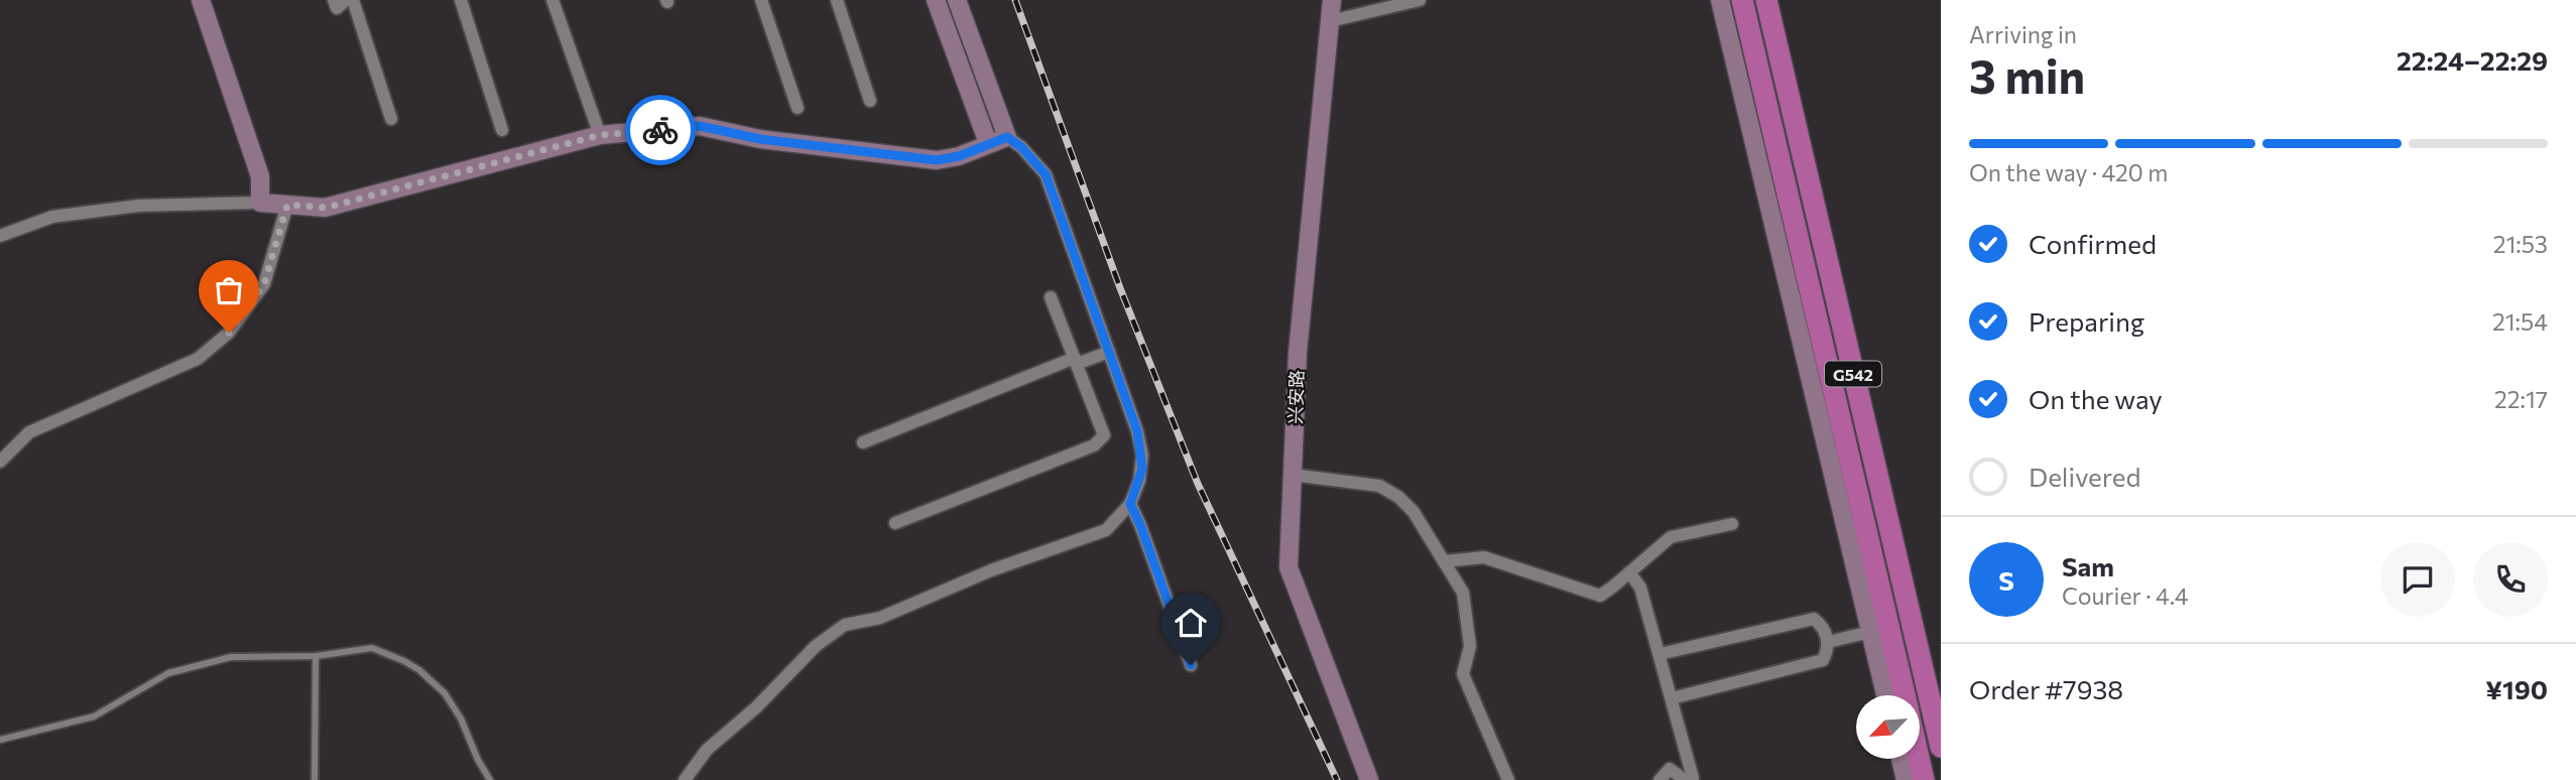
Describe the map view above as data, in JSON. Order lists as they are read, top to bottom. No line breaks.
{"streets":{"highway":["G542"],"street":["兴安路"]},"north":"bottom left","page":{"heading":["3 min","Arriving in","22:24–22:29"],"panel":["Sam","Courier · 4.4","Order #7938","¥190"],"bar":"On the way · 420 m","list":[["Confirmed","21:53"],["Preparing","21:54"],["On the way","22:17"],"Delivered"],"round":"S"}}
